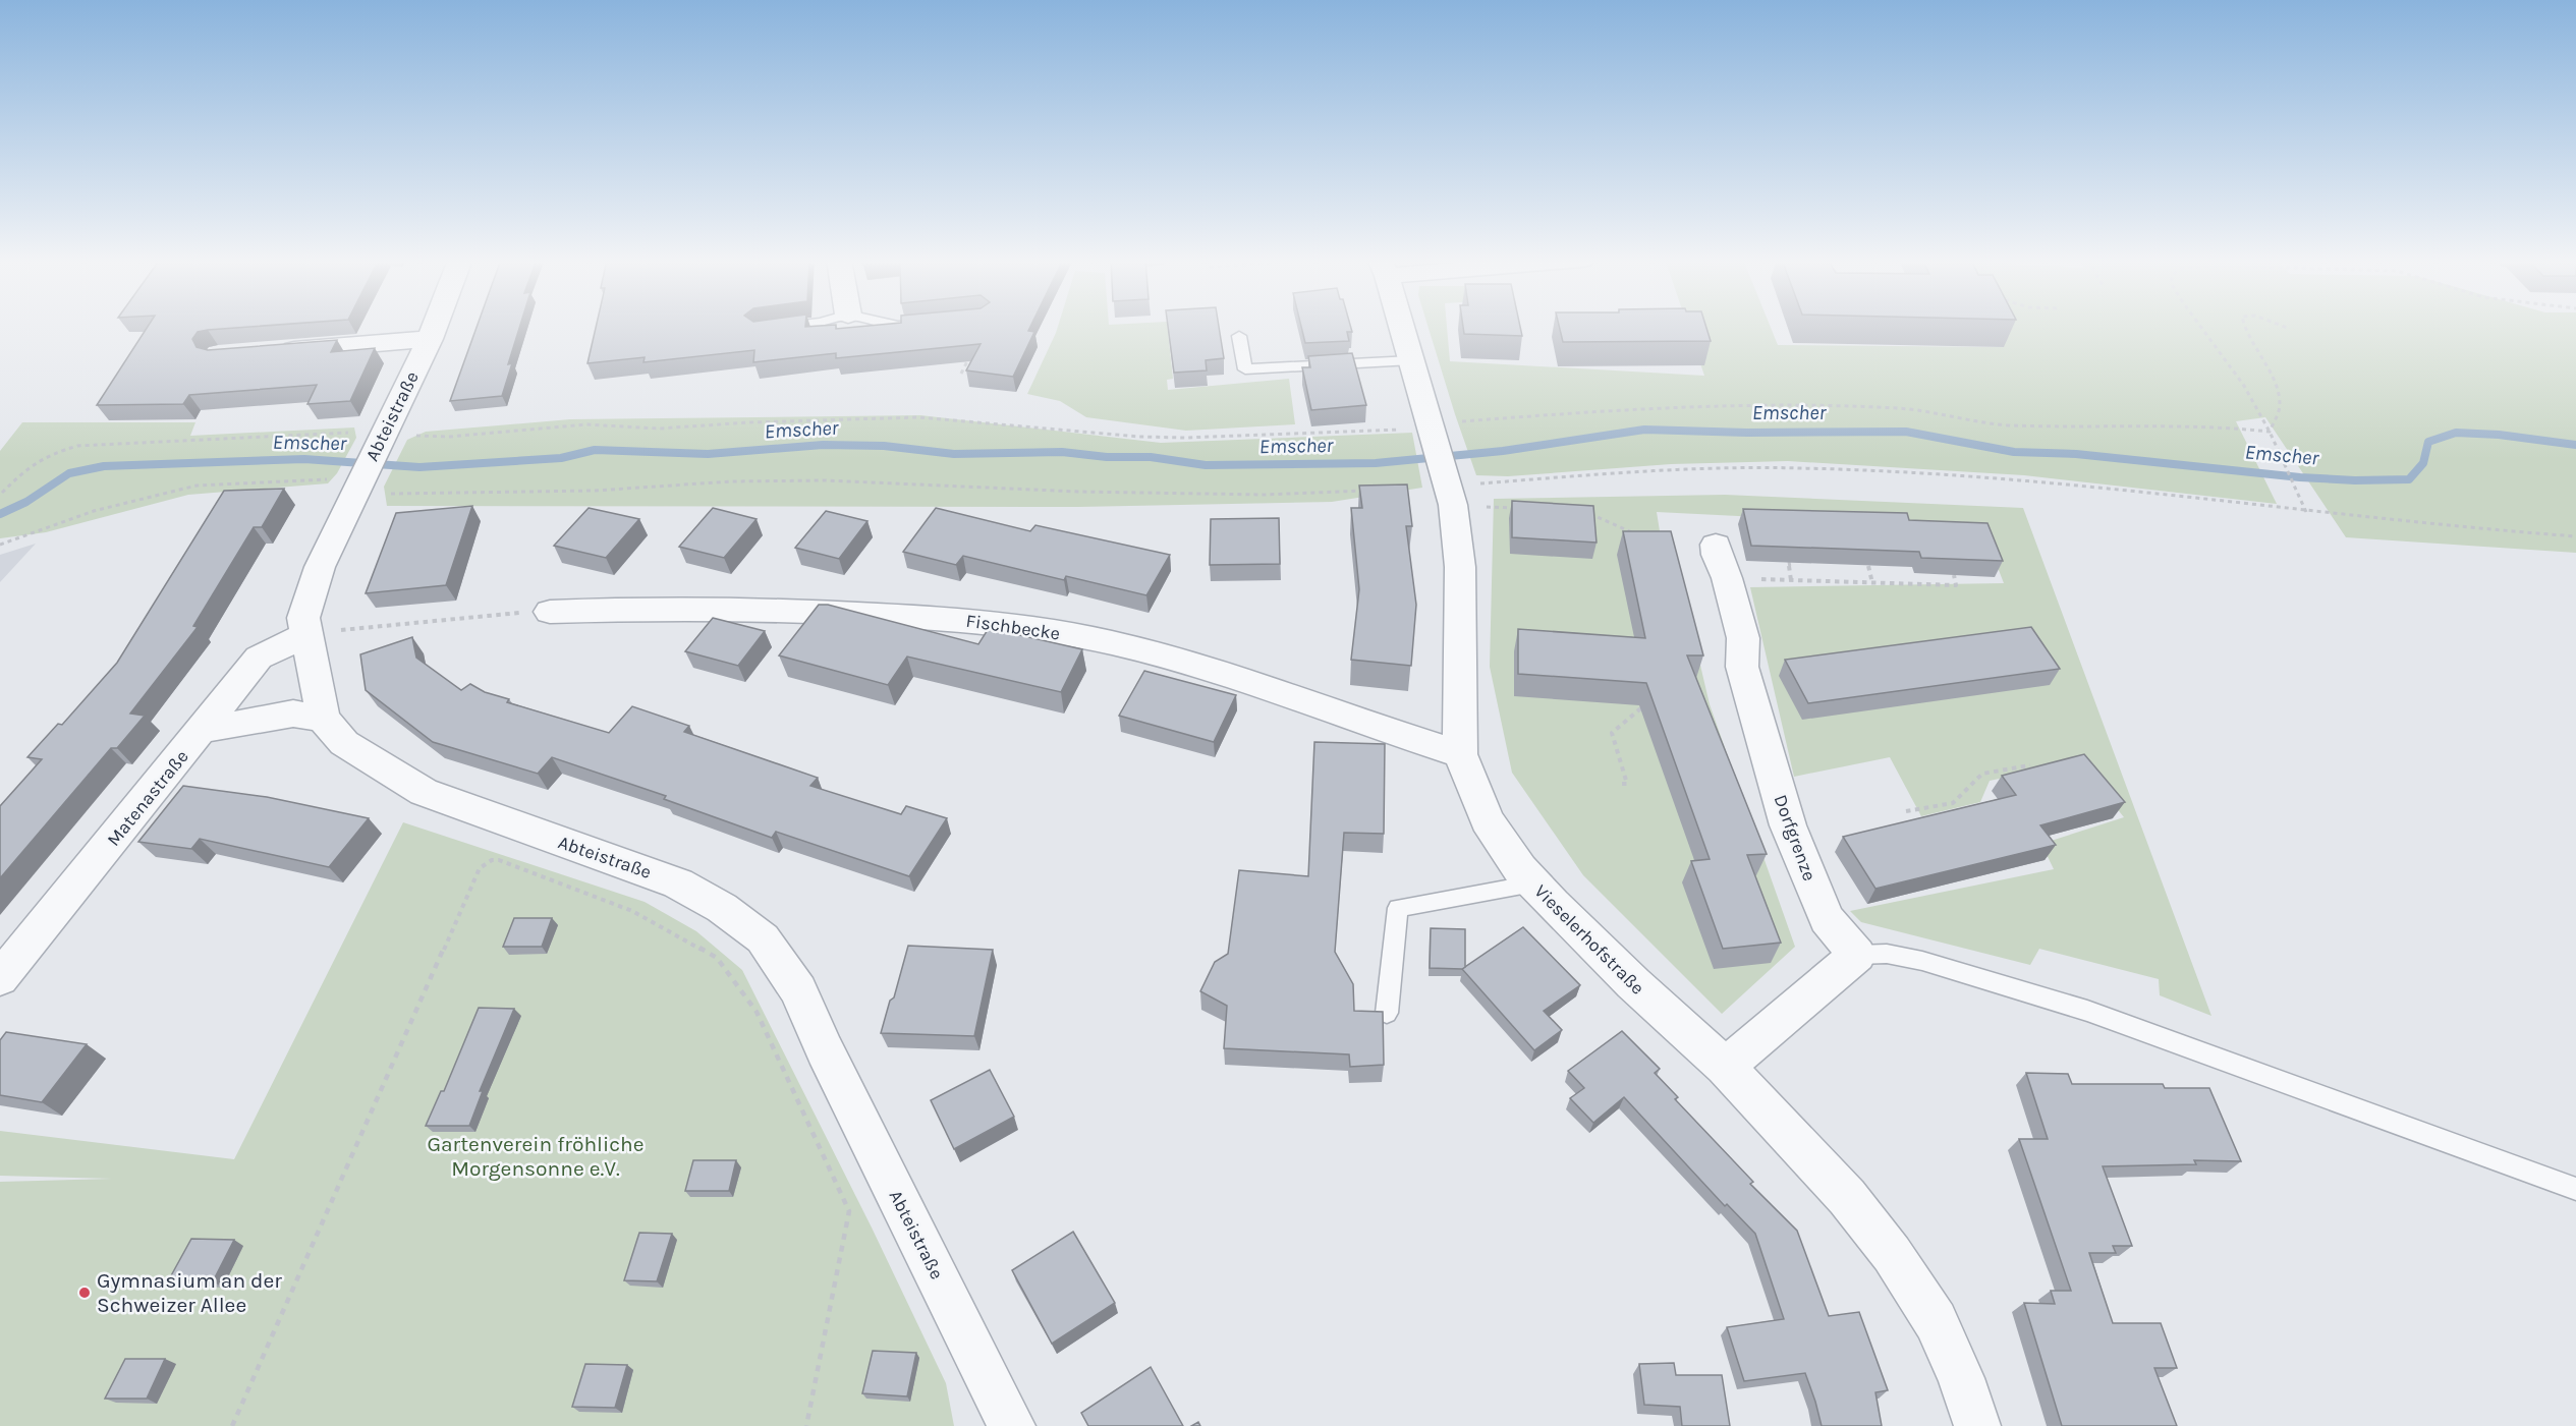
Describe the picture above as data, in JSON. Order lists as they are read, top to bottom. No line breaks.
{"streets":{"street":["Abteistraße","Fischbecke","Matenastraße","Dorfgrenze","Vieselerhofstraße"]},"crossings":[["Abteistraße","Matenastraße"],["Fischbecke","Vieselerhofstraße"]],"water":["Emscher"],"parks":["Gartenverein fröhliche Morgensonne e.V."],"places":["Gymnasium an der Schweizer Allee"]}
